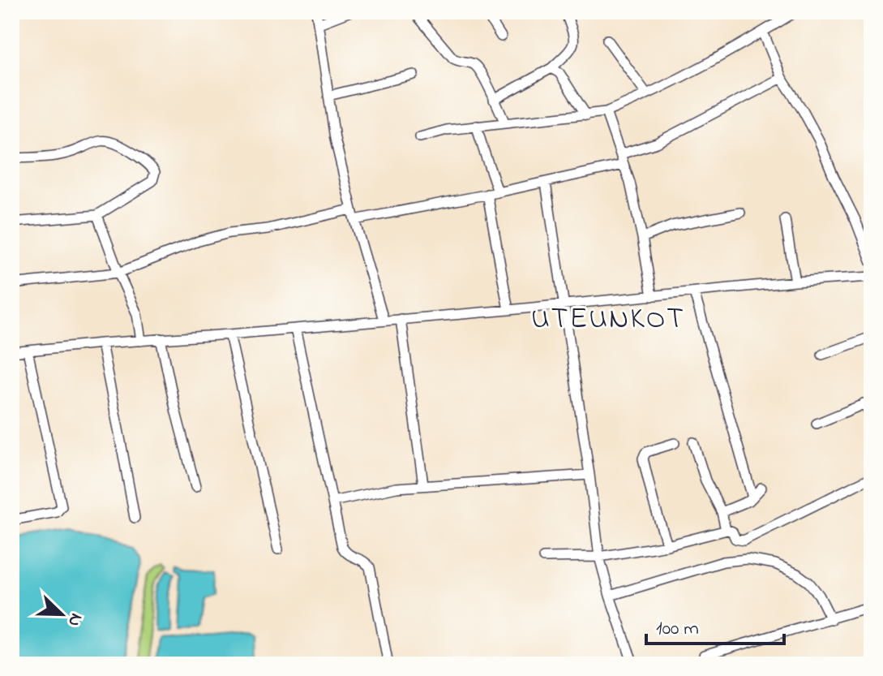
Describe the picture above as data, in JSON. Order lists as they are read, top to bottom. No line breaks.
{"districts":["UTEUNKOT"],"scale_bar":"100 m","north":"bottom right"}
